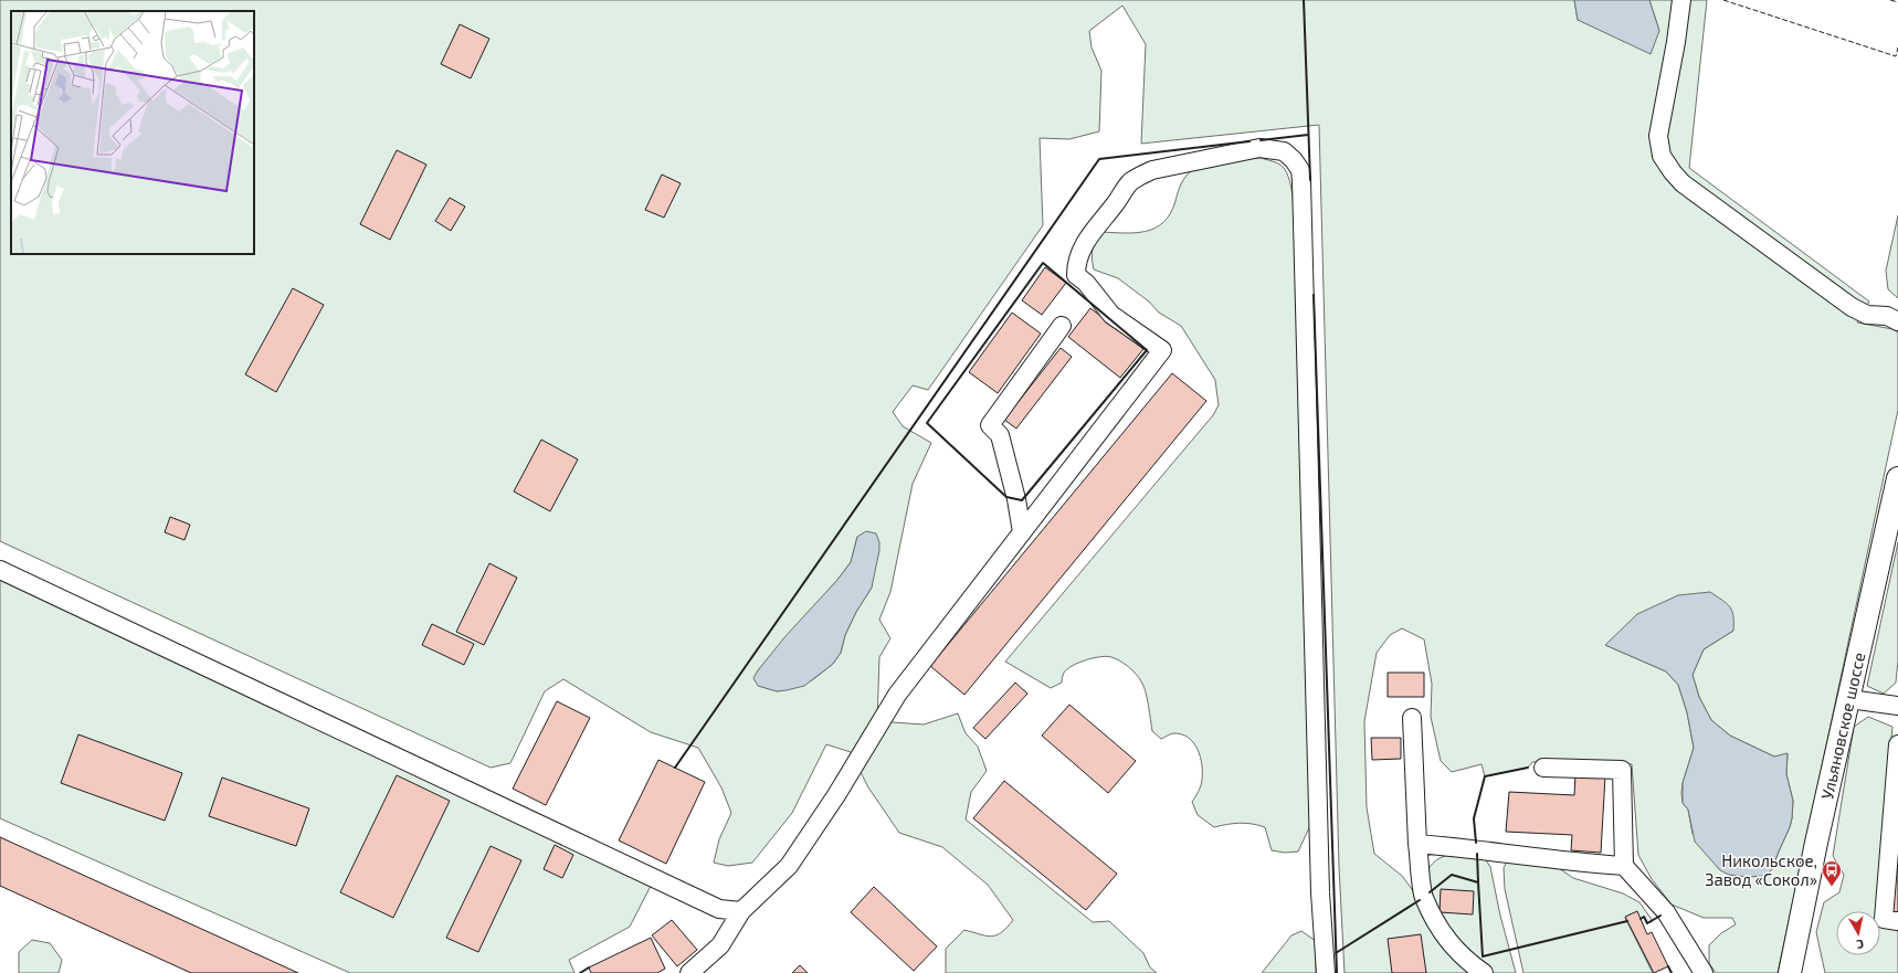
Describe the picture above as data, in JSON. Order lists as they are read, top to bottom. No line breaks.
{"streets":{"main road":["Ульяновское шоссе"]},"places":{"bus stop":["Никольское, Завод «Сокол»"]},"north":"bottom"}
